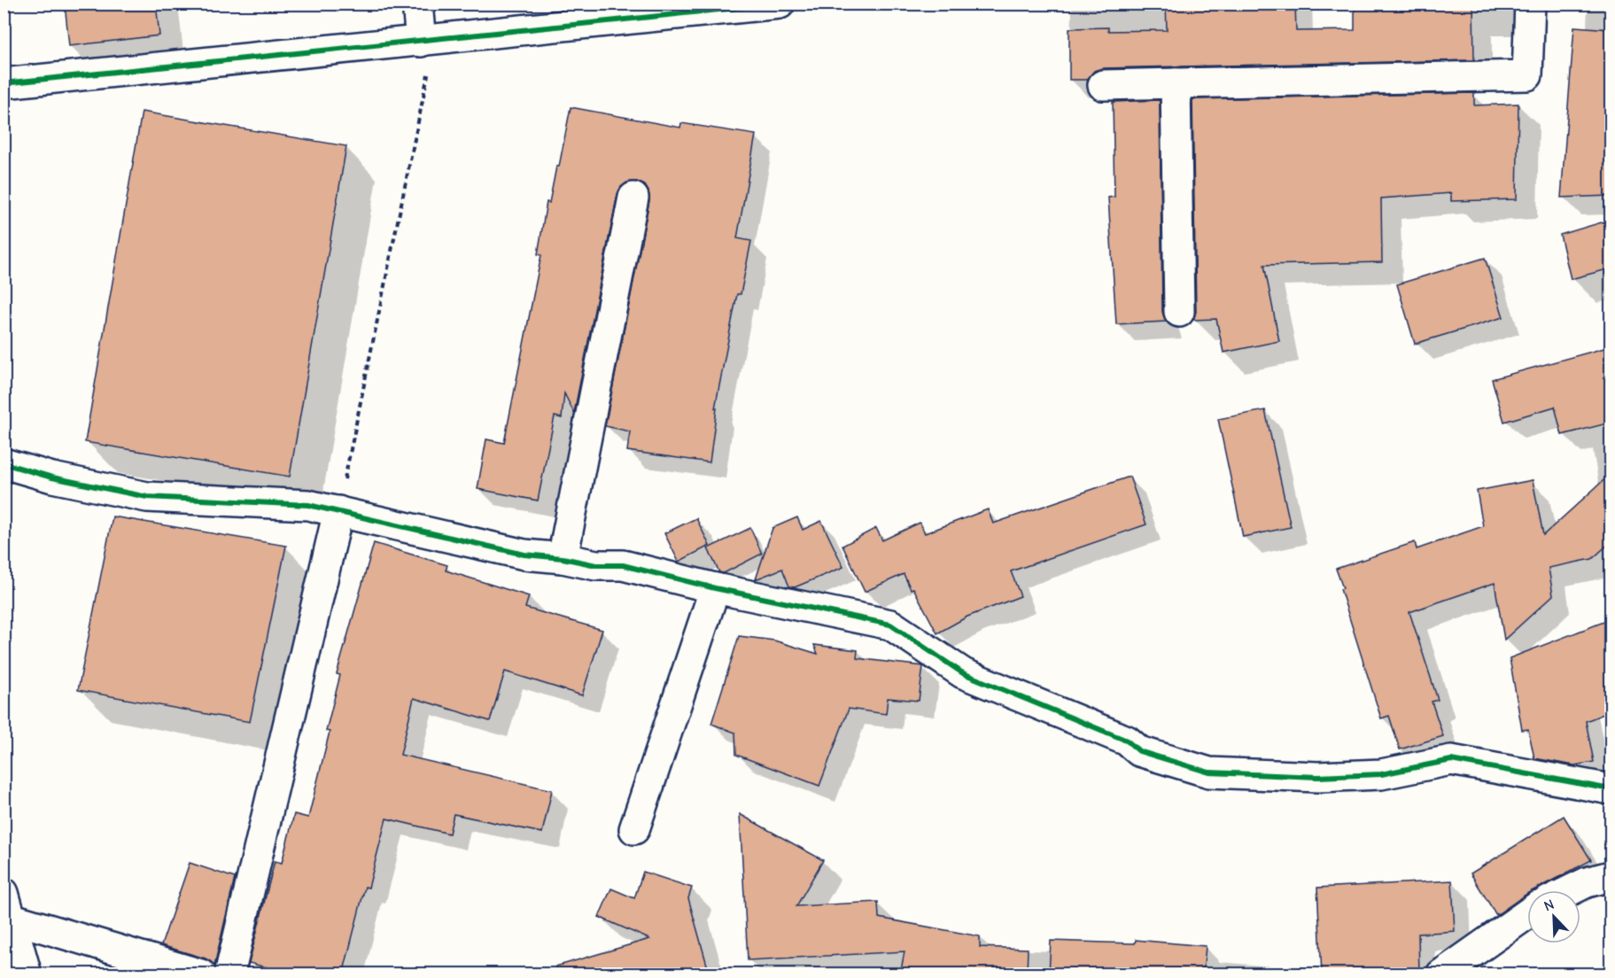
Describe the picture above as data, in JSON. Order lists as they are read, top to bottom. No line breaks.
{"north":"top left"}
